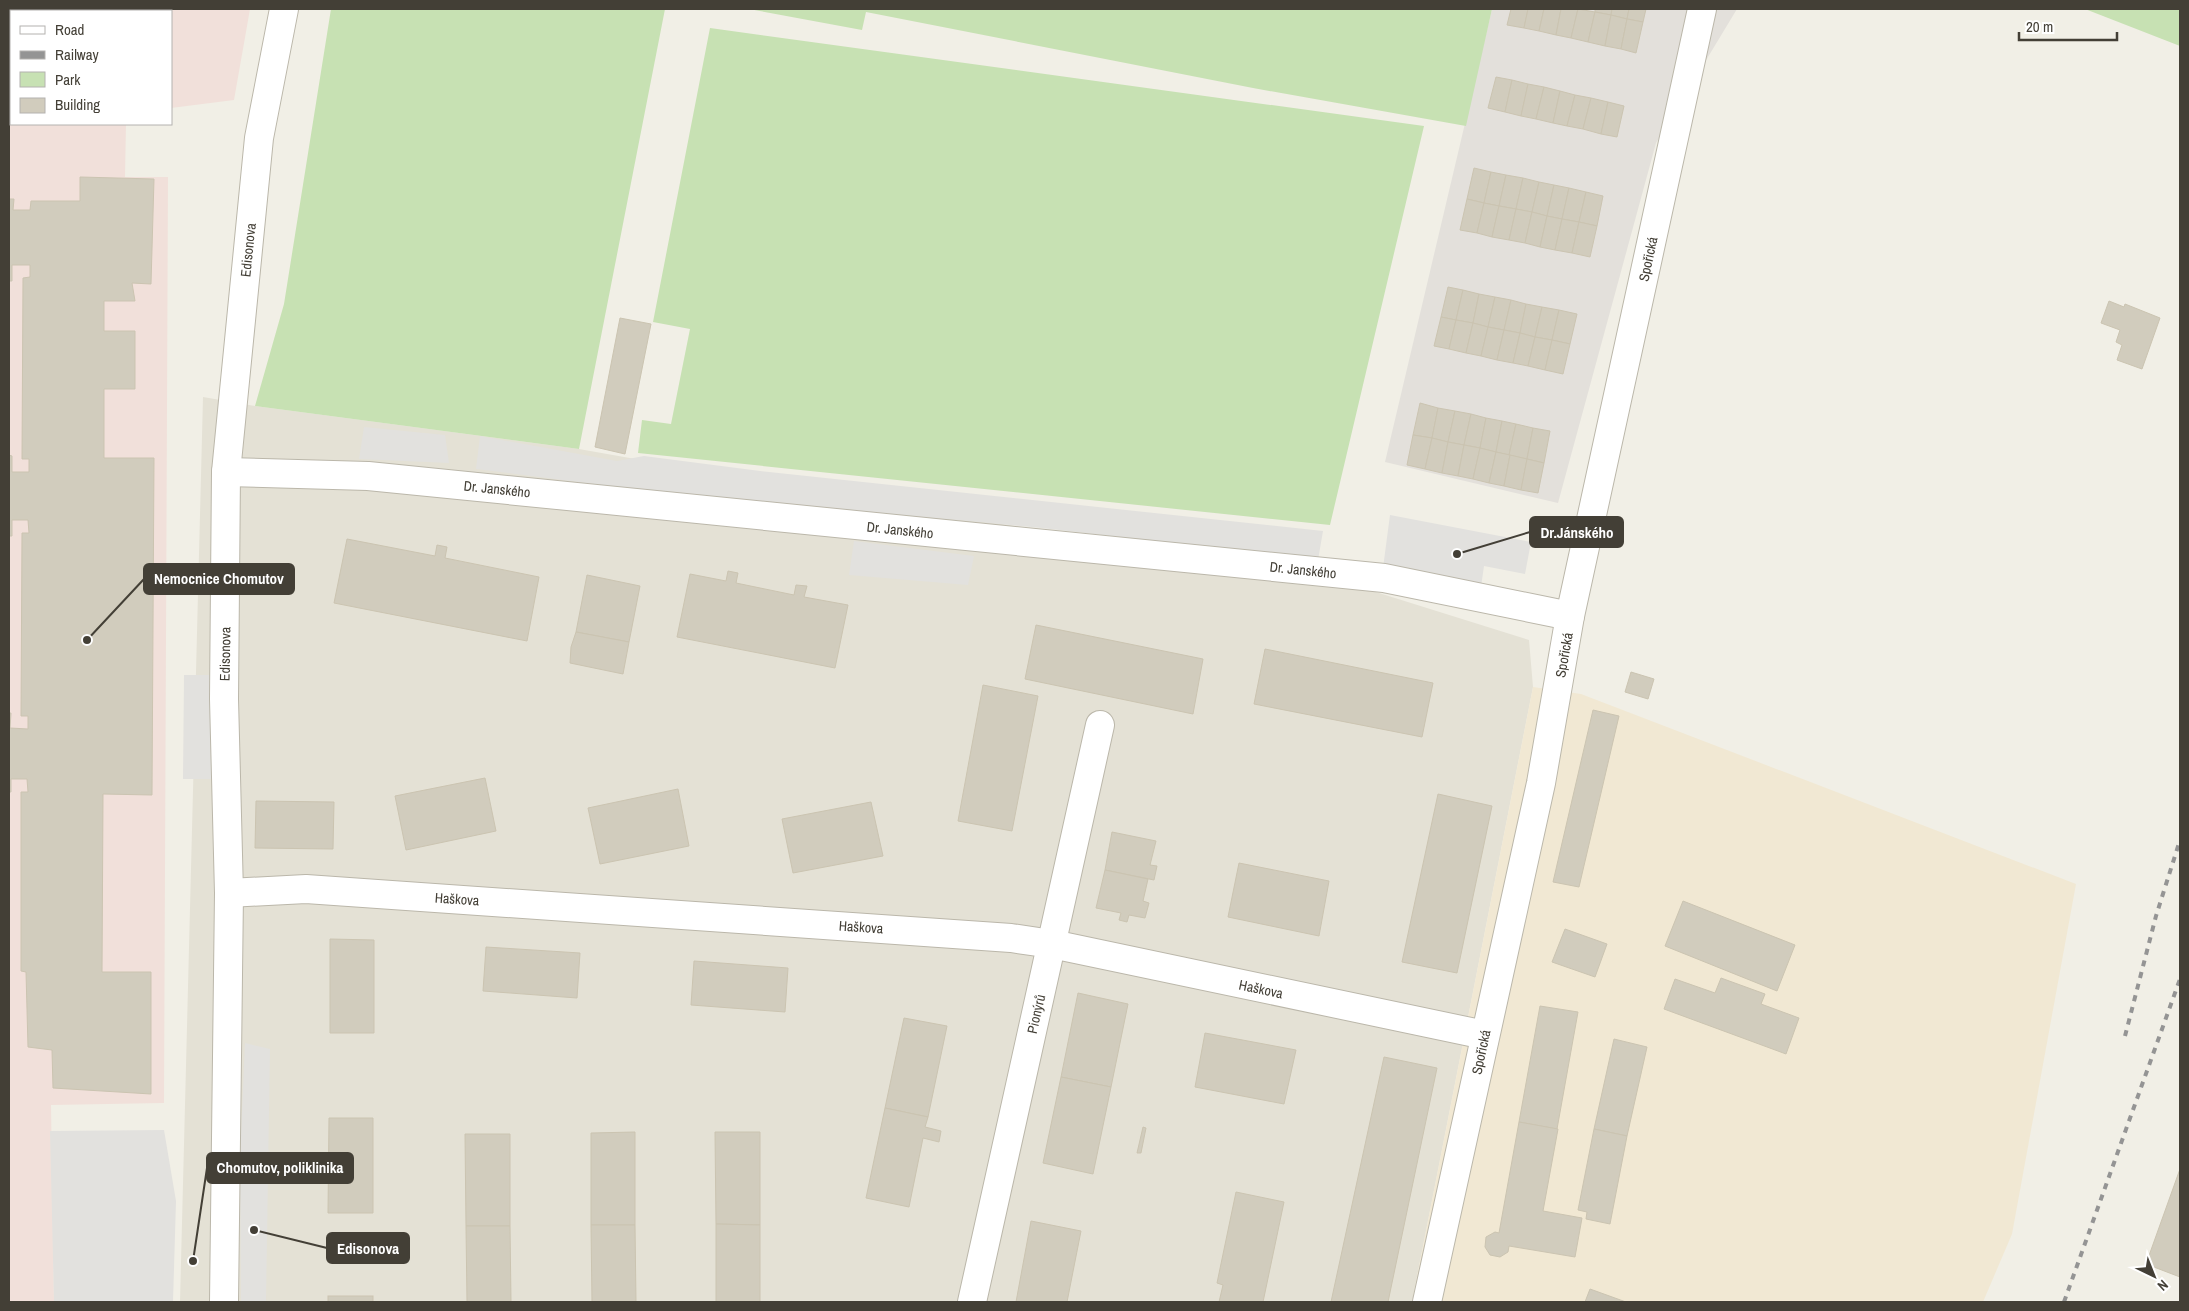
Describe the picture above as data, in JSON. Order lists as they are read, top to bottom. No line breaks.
{"streets":{"street":["Edisonova","Spořická","Dr. Janského","Haškova","Pionýrů"]},"crossings":[["Edisonova","Dr. Janského"],["Edisonova","Haškova"],["Spořická","Dr. Janského"],["Spořická","Haškova"],["Haškova","Pionýrů"]],"places":["Dr.Jánského","Nemocnice Chomutov","Edisonova","Chomutov, poliklinika"],"legend":["Road","Railway","Park","Building"],"scale_bar":"20 m","north":"bottom right"}
